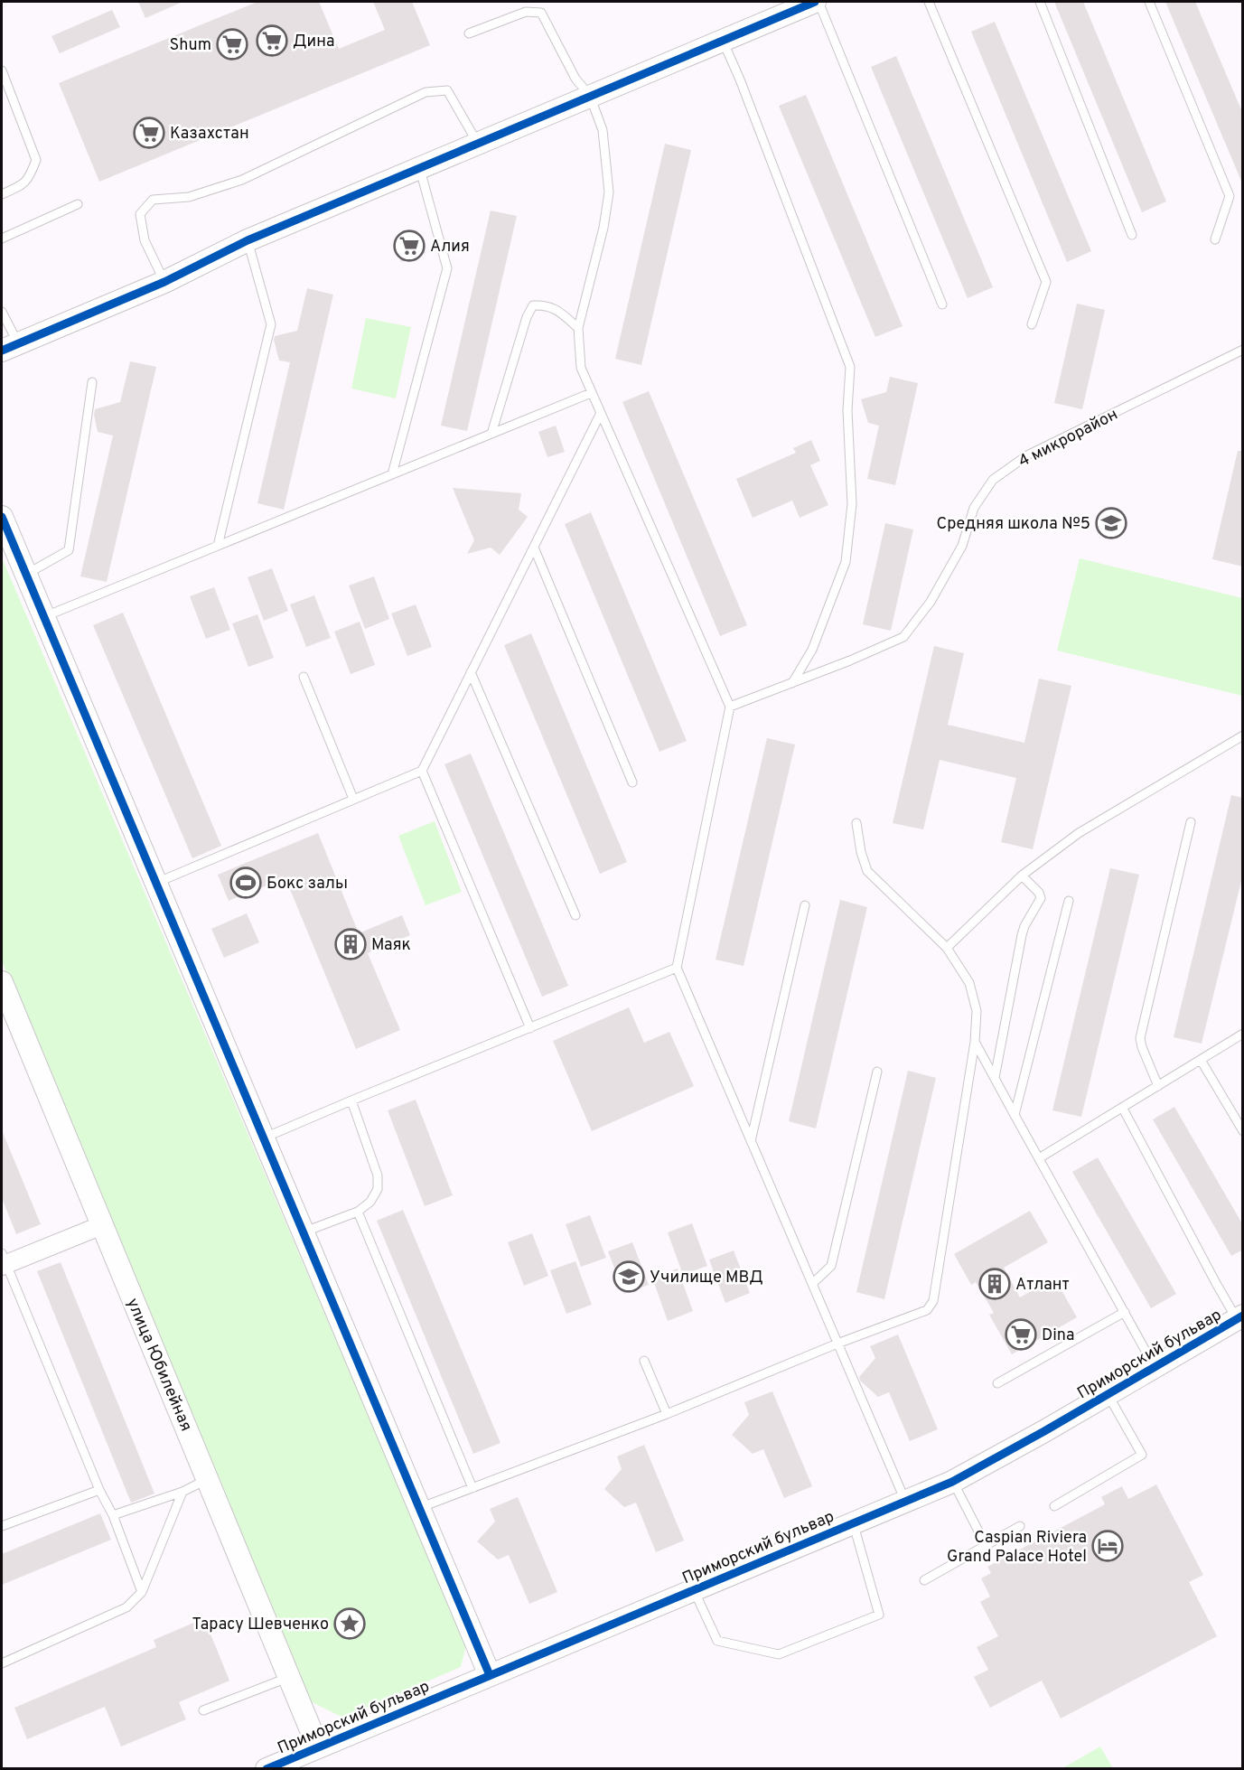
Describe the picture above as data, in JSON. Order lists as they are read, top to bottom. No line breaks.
{"streets":{"street":["Приморский бульвар","улица Юбилейная"],"lane":["4 микрорайон"]},"crossings":[["Приморский бульвар","улица Юбилейная"]],"places":{"supermarket":["Дина","Shum","Казахстан","Алия","Dina"],"school or university":["Средняя школа №5","Училище МВД"],"sports":["Бокс залы"],"building":["Маяк","Атлант"],"hotel":["Caspian Riviera Grand Palace Hotel"],"place":["Тарасу Шевченко"]}}
